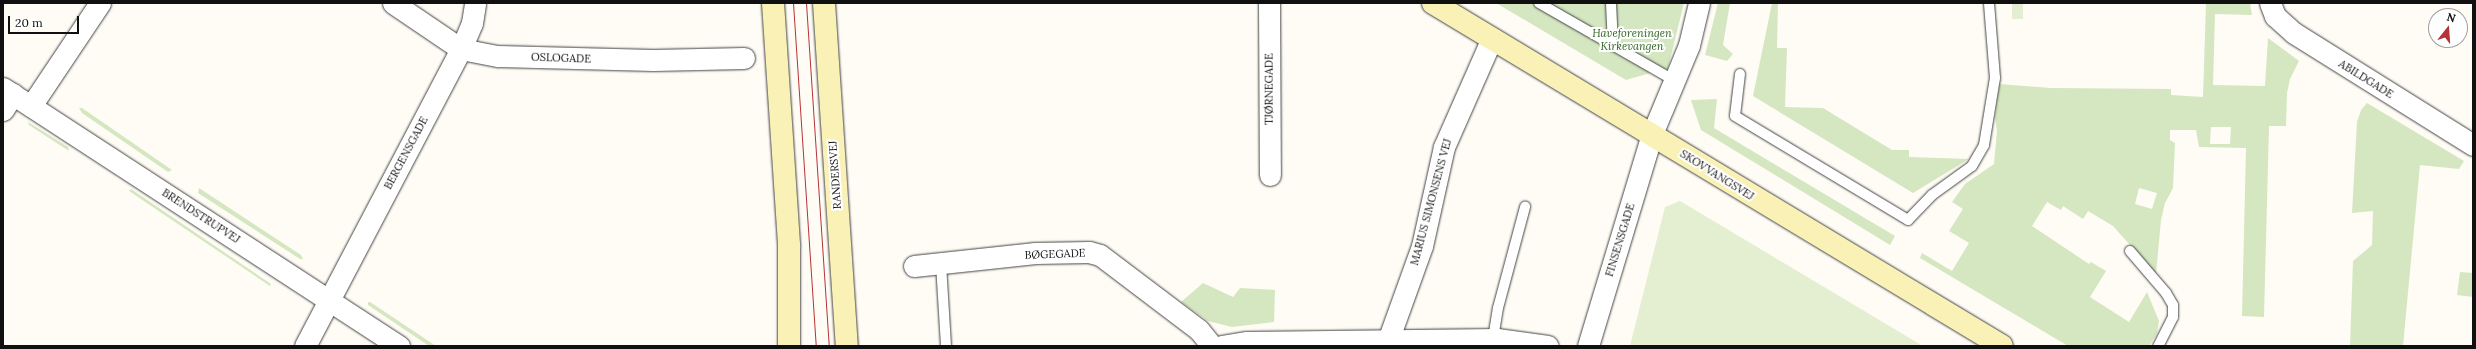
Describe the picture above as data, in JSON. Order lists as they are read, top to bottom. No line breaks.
{"streets":{"street":["OSLOGADE","ABILDGADE","TJØRNEGADE","BERGENSGADE","RANDERSVEJ","SKOVVANGSVEJ","MARIUS SIMONSENS VEJ","BRENDSTRUPVEJ","FINSENSGADE","BØGEGADE"]},"crossings":[["OSLOGADE","BERGENSGADE"],["BERGENSGADE","BRENDSTRUPVEJ"],["SKOVVANGSVEJ","MARIUS SIMONSENS VEJ"],["SKOVVANGSVEJ","FINSENSGADE"]],"parks":["Haveforeningen Kirkevangen"],"scale_bar":"20 m","north":"top"}
